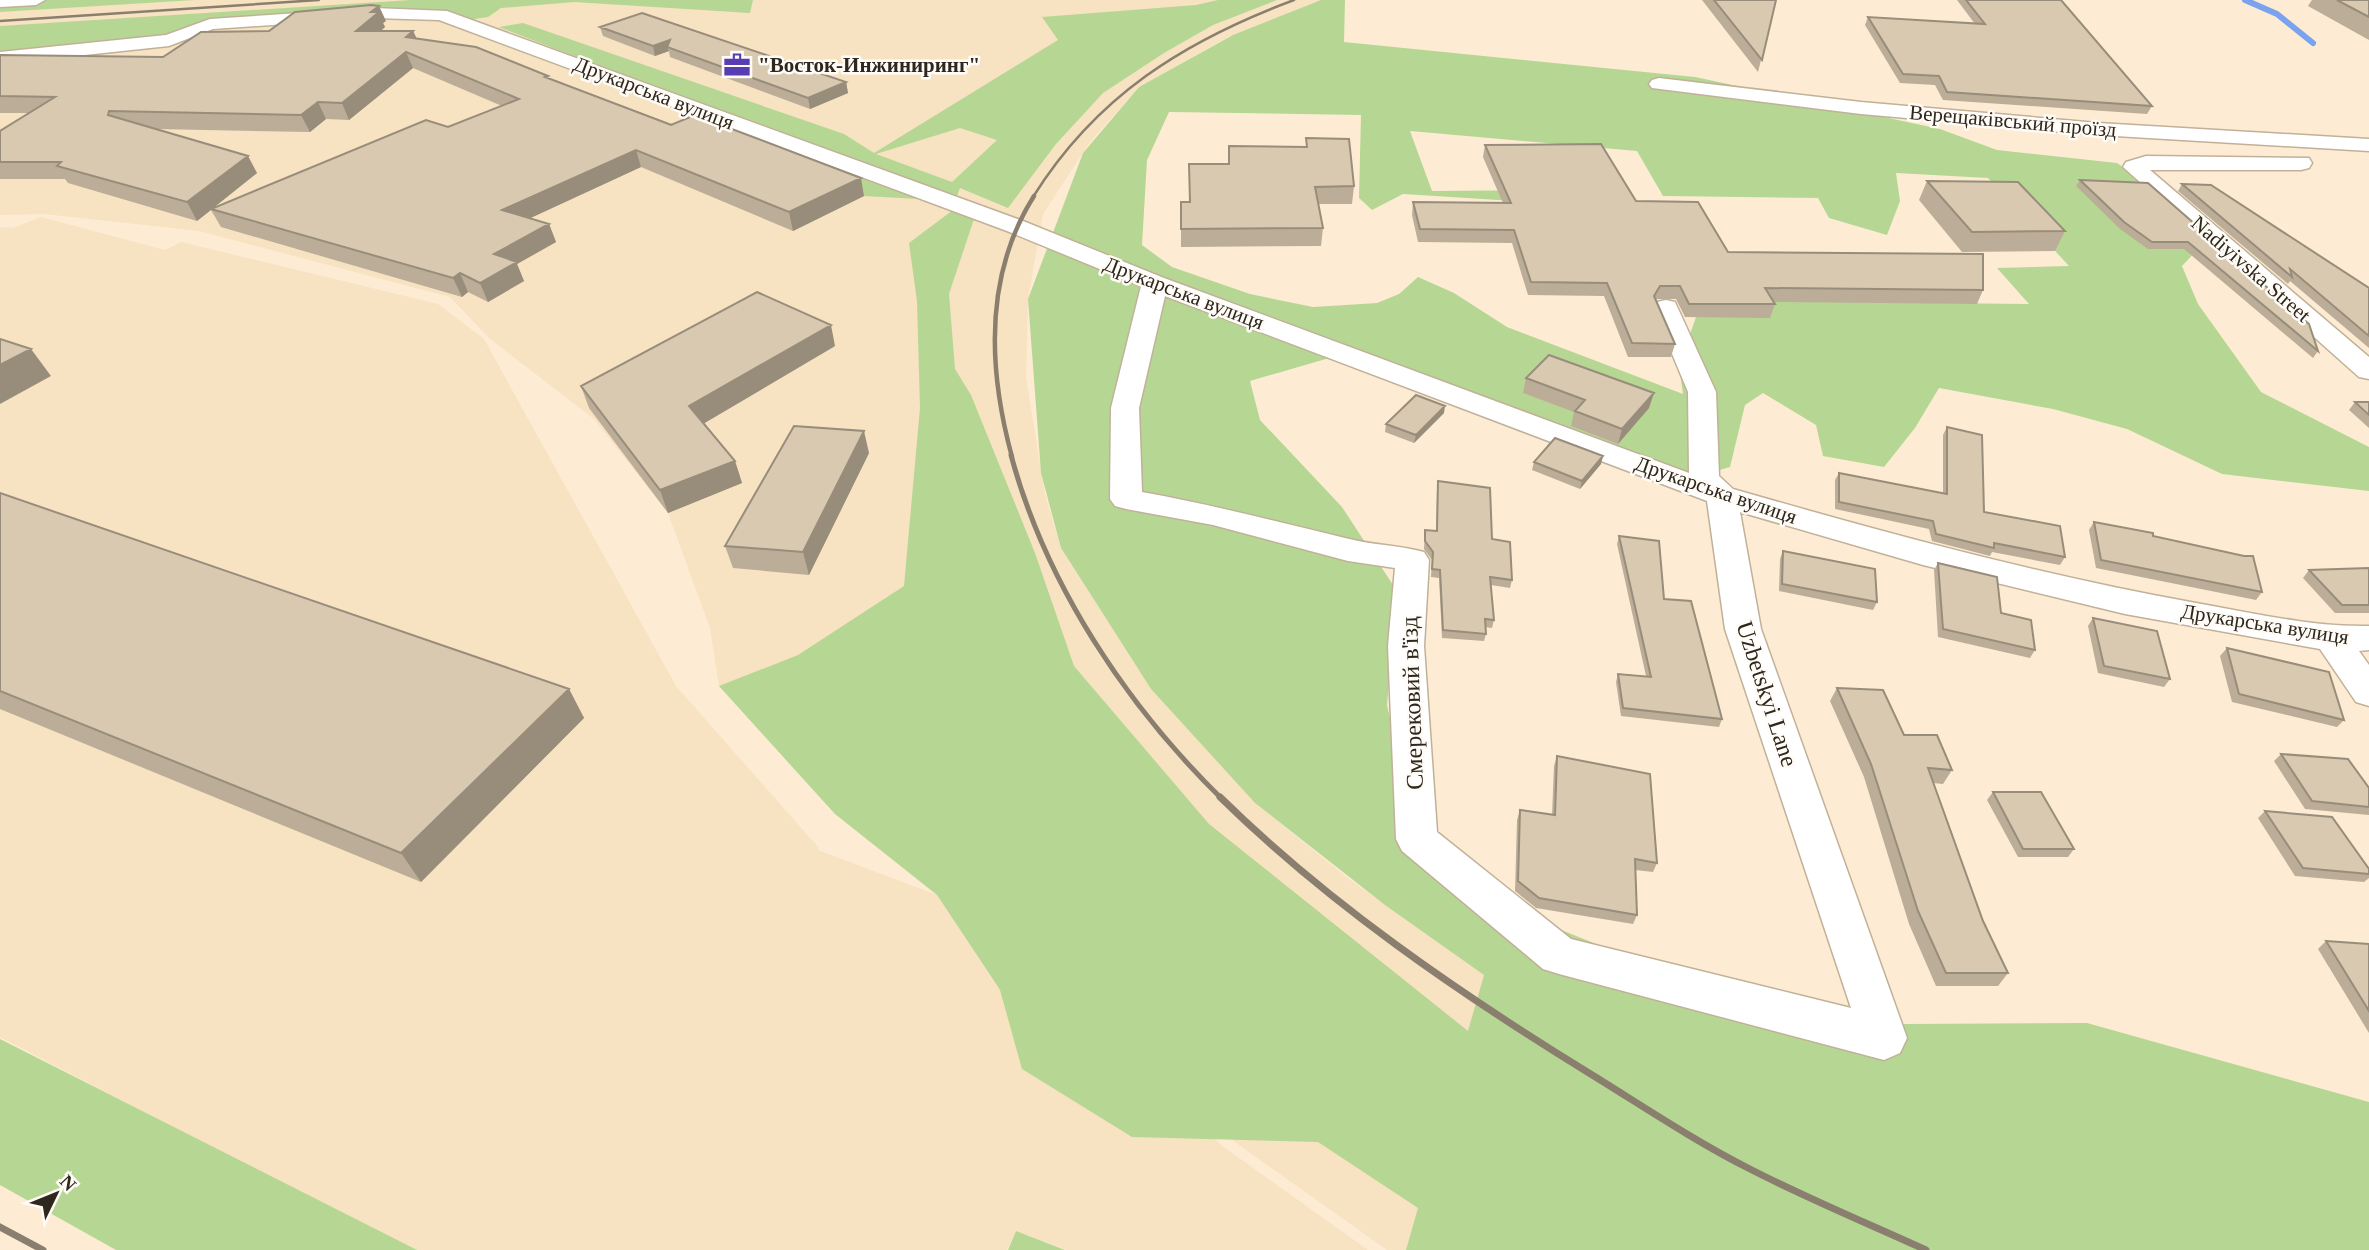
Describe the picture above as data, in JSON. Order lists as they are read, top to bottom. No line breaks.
{"streets":{"street":["Друкарська вулиця","Верещаківський проїзд","Nadiyivska Street","Uzbetskyi Lane","Смерековий в'їзд"]},"crossings":[["Друкарська вулиця","Uzbetskyi Lane"],["Друкарська вулиця","Смерековий в'їзд"],["Верещаківський проїзд","Nadiyivska Street"],["Uzbetskyi Lane","Смерековий в'їзд"]],"places":{"office":["\"Восток-Инжиниринг\""]},"north":"top right"}
